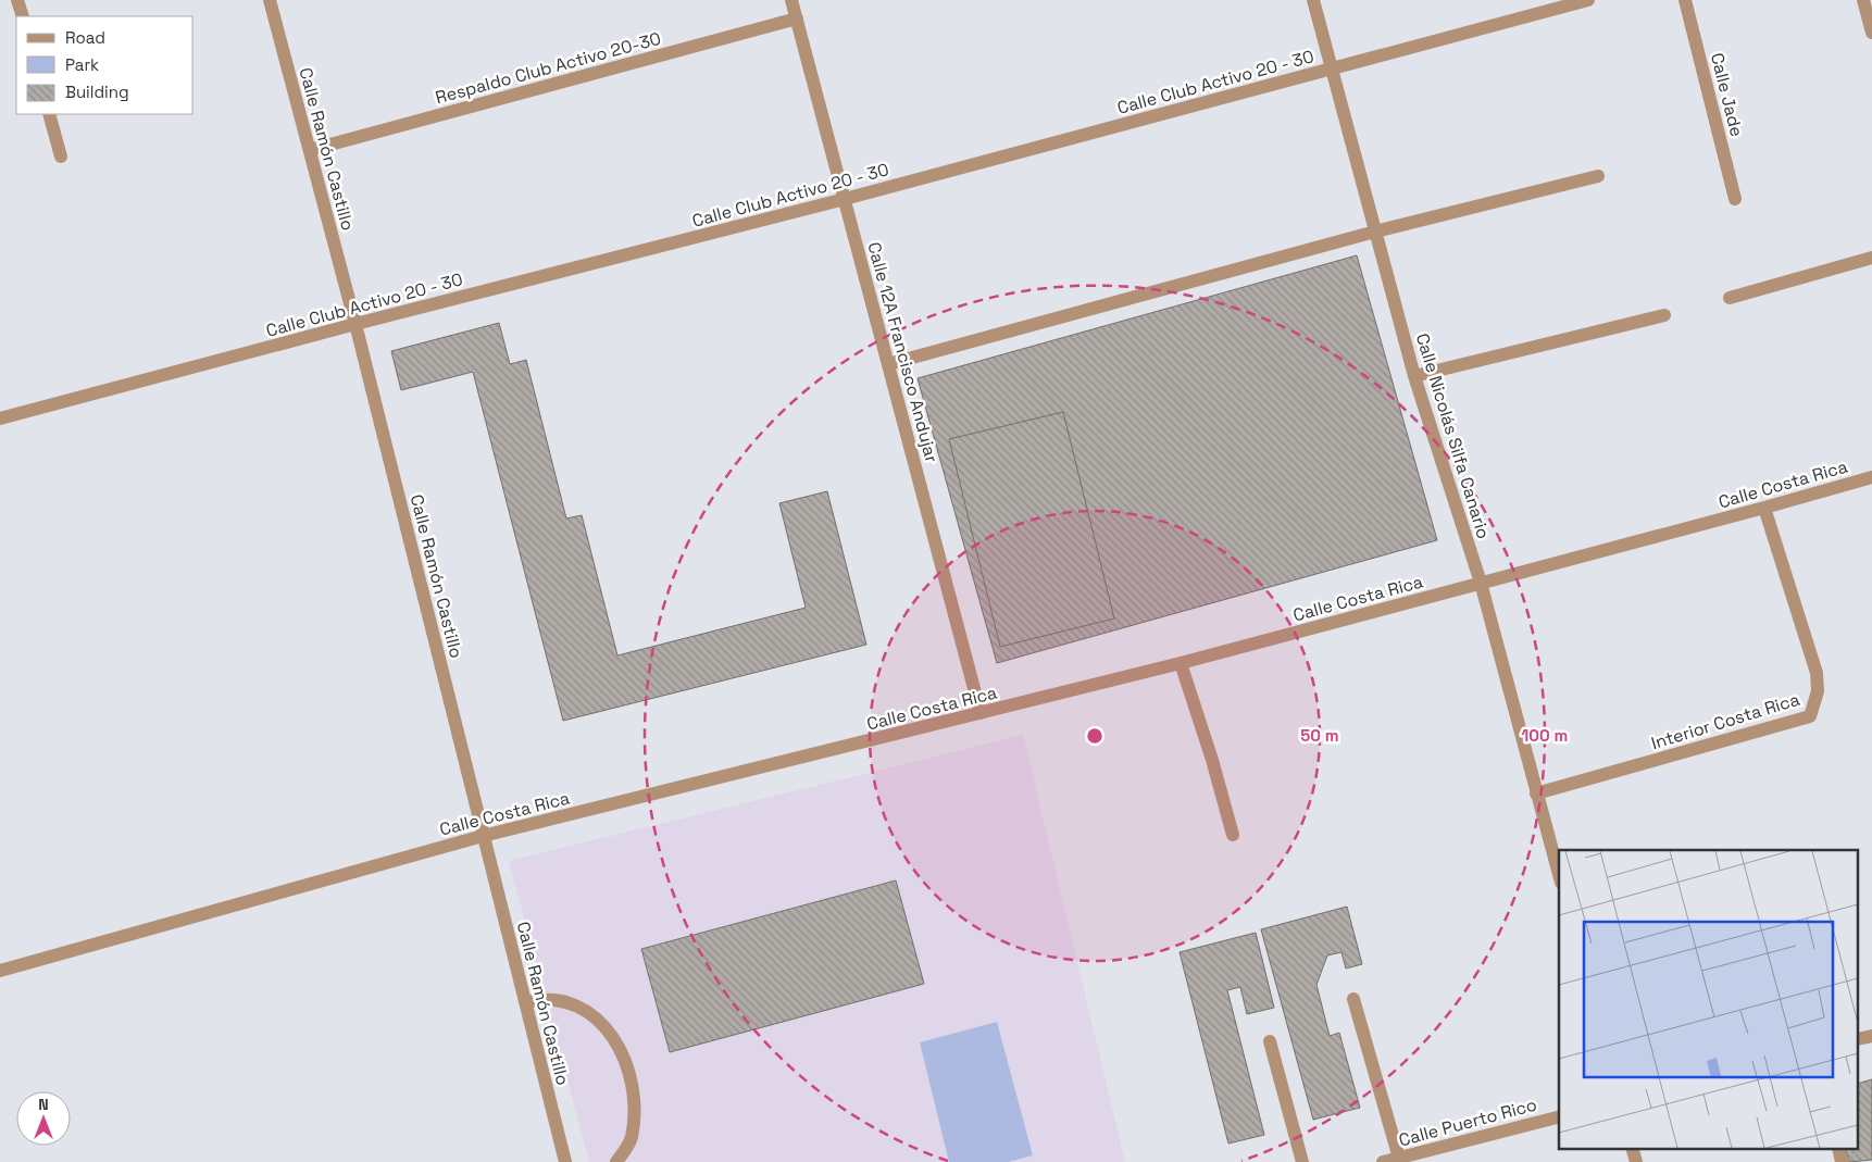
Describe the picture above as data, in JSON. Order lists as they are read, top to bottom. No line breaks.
{"streets":{"street":["Respaldo Club Activo 20-30","Calle Club Activo 20 - 30","Calle Jade","Calle Ramón Castillo","Calle 12A Francisco Andujar","Calle Nicolás Silfa Canario","Calle Costa Rica","Interior Costa Rica","Calle Puerto Rico"]},"crossings":[["Respaldo Club Activo 20-30","Calle Ramón Castillo"],["Respaldo Club Activo 20-30","Calle 12A Francisco Andujar"],["Calle Club Activo 20 - 30","Calle Ramón Castillo"],["Calle Club Activo 20 - 30","Calle 12A Francisco Andujar"],["Calle Club Activo 20 - 30","Calle Nicolás Silfa Canario"],["Calle Ramón Castillo","Calle Costa Rica"],["Calle 12A Francisco Andujar","Calle Costa Rica"],["Calle Nicolás Silfa Canario","Calle Costa Rica"],["Calle Nicolás Silfa Canario","Interior Costa Rica"],["Calle Costa Rica","Interior Costa Rica"]],"legend":["Road","Park","Building"],"north":"top","rings":["50 m","100 m"]}
